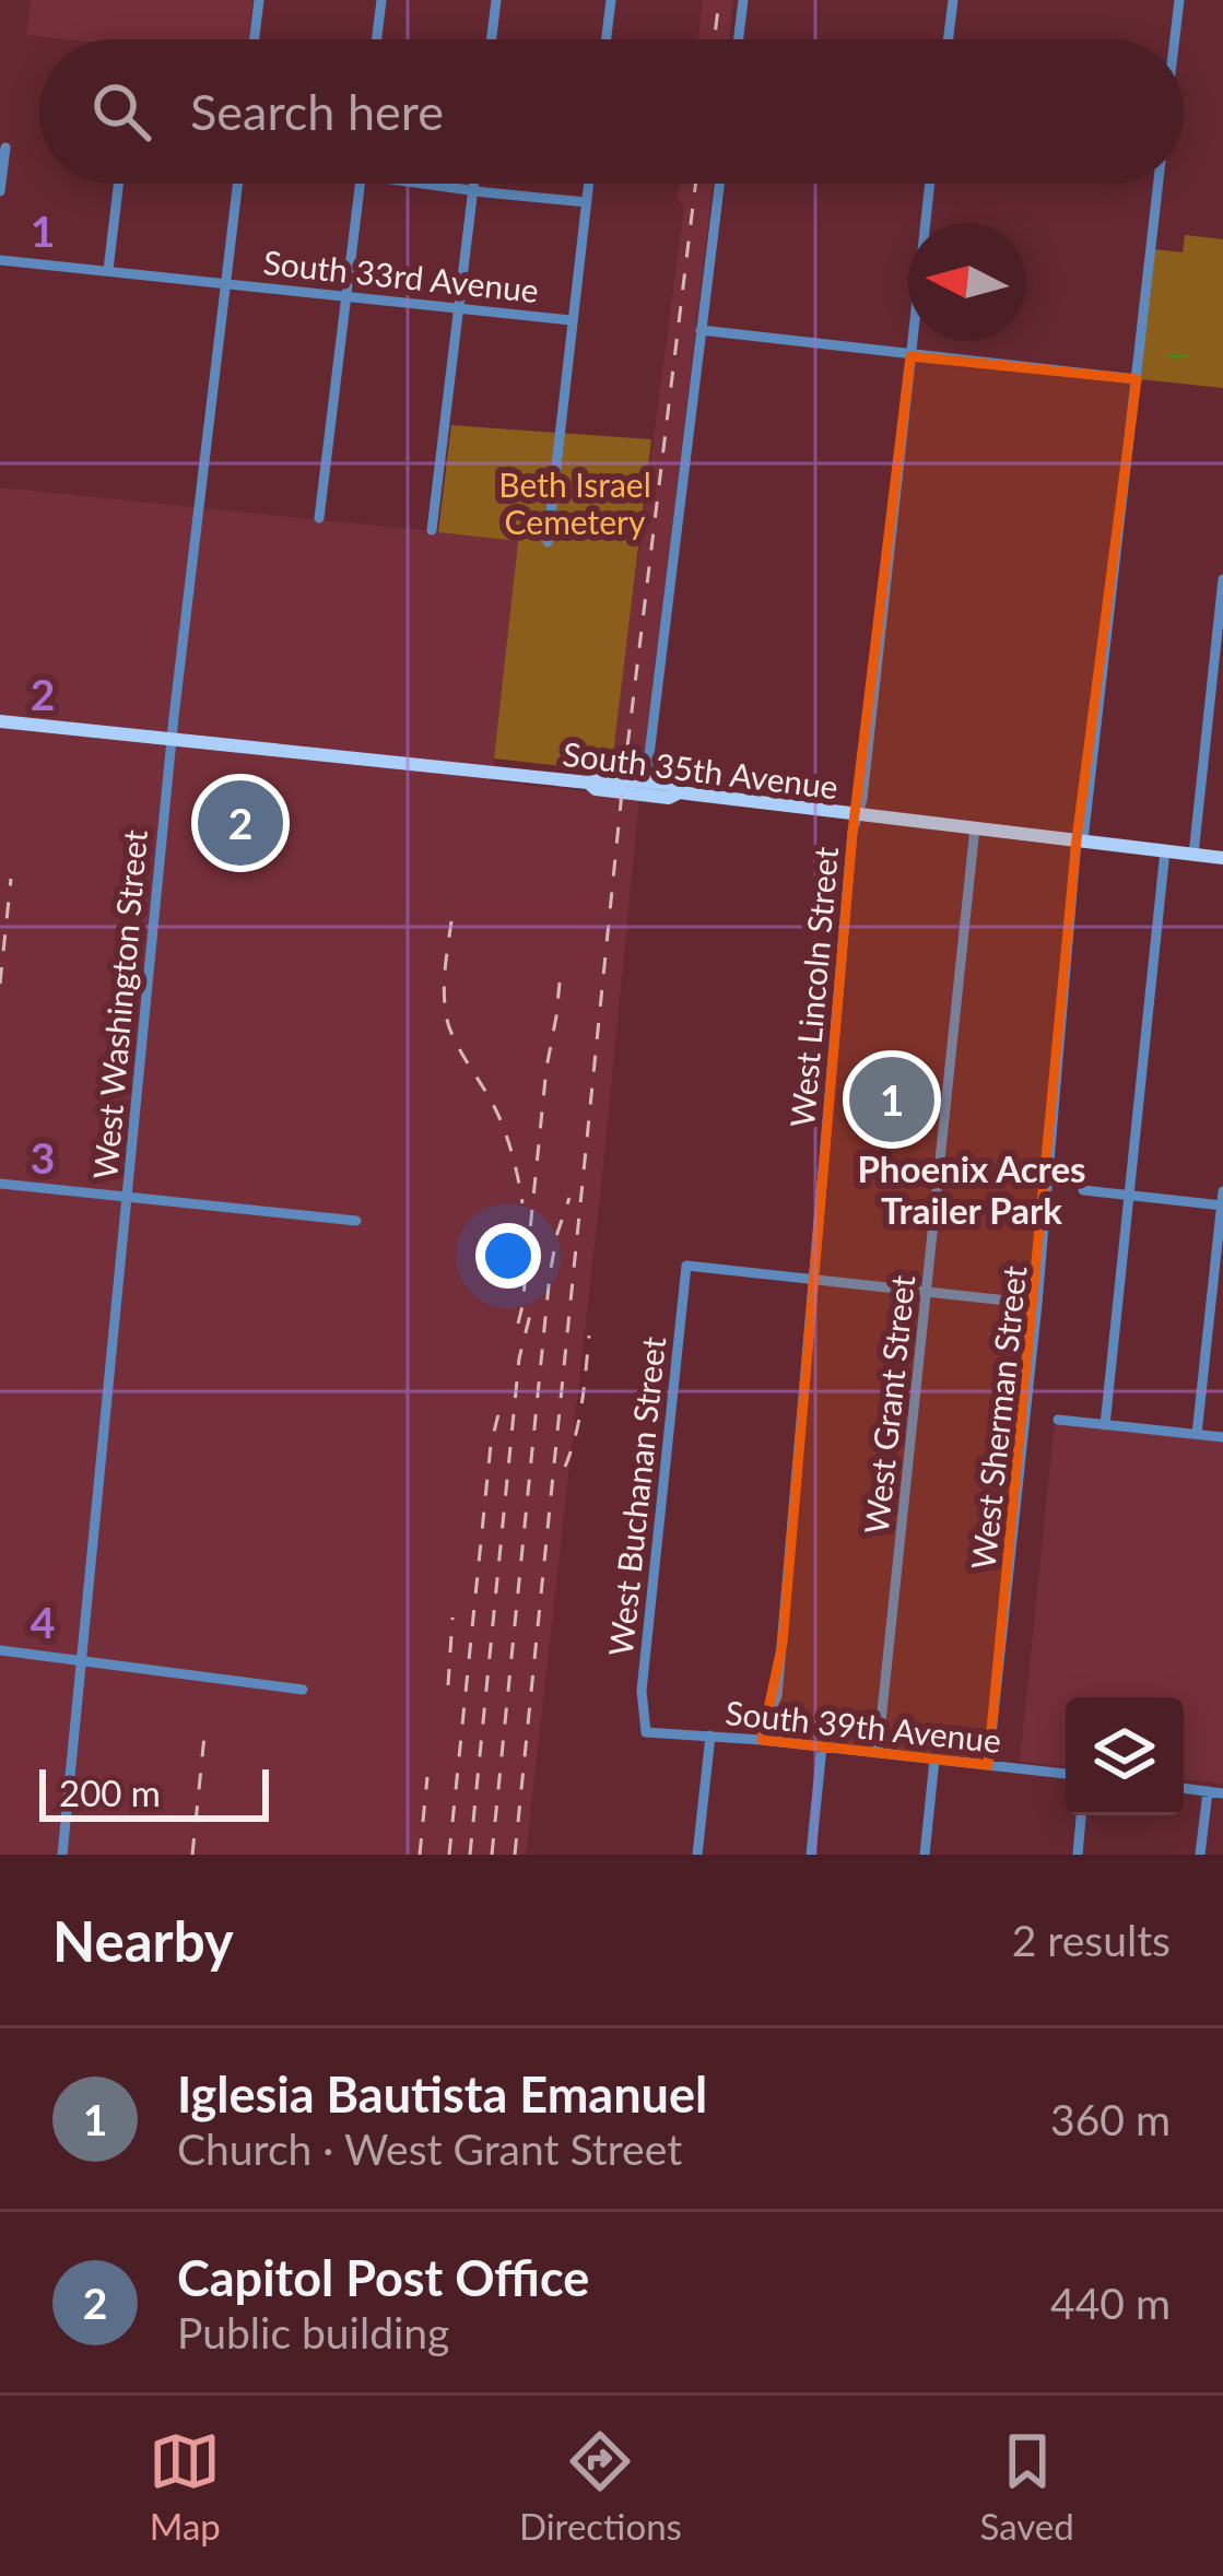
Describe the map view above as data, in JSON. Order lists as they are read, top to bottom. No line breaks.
{"streets":{"main road":["South 35th Avenue"],"street":["South 33rd Avenue","West Lincoln Street","West Washington Street","West Grant Street","West Sherman Street","West Buchanan Street","South 39th Avenue"]},"crossings":[["South 33rd Avenue","West Washington Street"],["South 35th Avenue","West Lincoln Street"],["South 35th Avenue","West Washington Street"],["South 35th Avenue","West Grant Street"],["South 35th Avenue","West Sherman Street"],["West Lincoln Street","West Buchanan Street"],["West Lincoln Street","South 39th Avenue"],["West Grant Street","South 39th Avenue"],["West Sherman Street","South 39th Avenue"],["West Buchanan Street","South 39th Avenue"]],"districts":["Phoenix Acres Trailer Park"],"parks":["Beth Israel Cemetery"],"scale_bar":"200 m","north":"left","page":{"search":"Search here","pins":["2","1"],"scale":"200 m","heading":["Nearby","2 results"],"list":[{"mark":"1","name":"Iglesia Bautista Emanuel","note":"Church · West Grant Street","value":"360 m"},{"mark":"2","name":"Capitol Post Office","note":"Public building","value":"440 m"}],"nav":["Map","Directions","Saved"]},"grid":{"rows":["1","2","3","4"]}}
